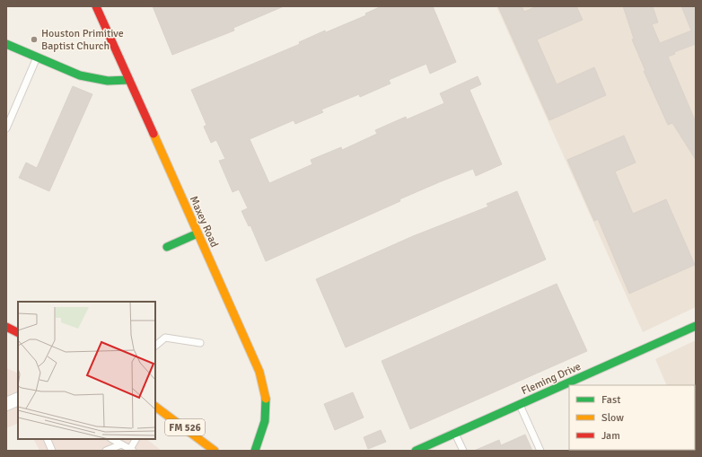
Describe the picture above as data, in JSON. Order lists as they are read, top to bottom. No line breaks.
{"streets":{"street":["Maxey Road","Fleming Drive","FM 526"]},"places":["Houston Primitive Baptist Church"],"legend":["Fast","Slow","Jam"]}
